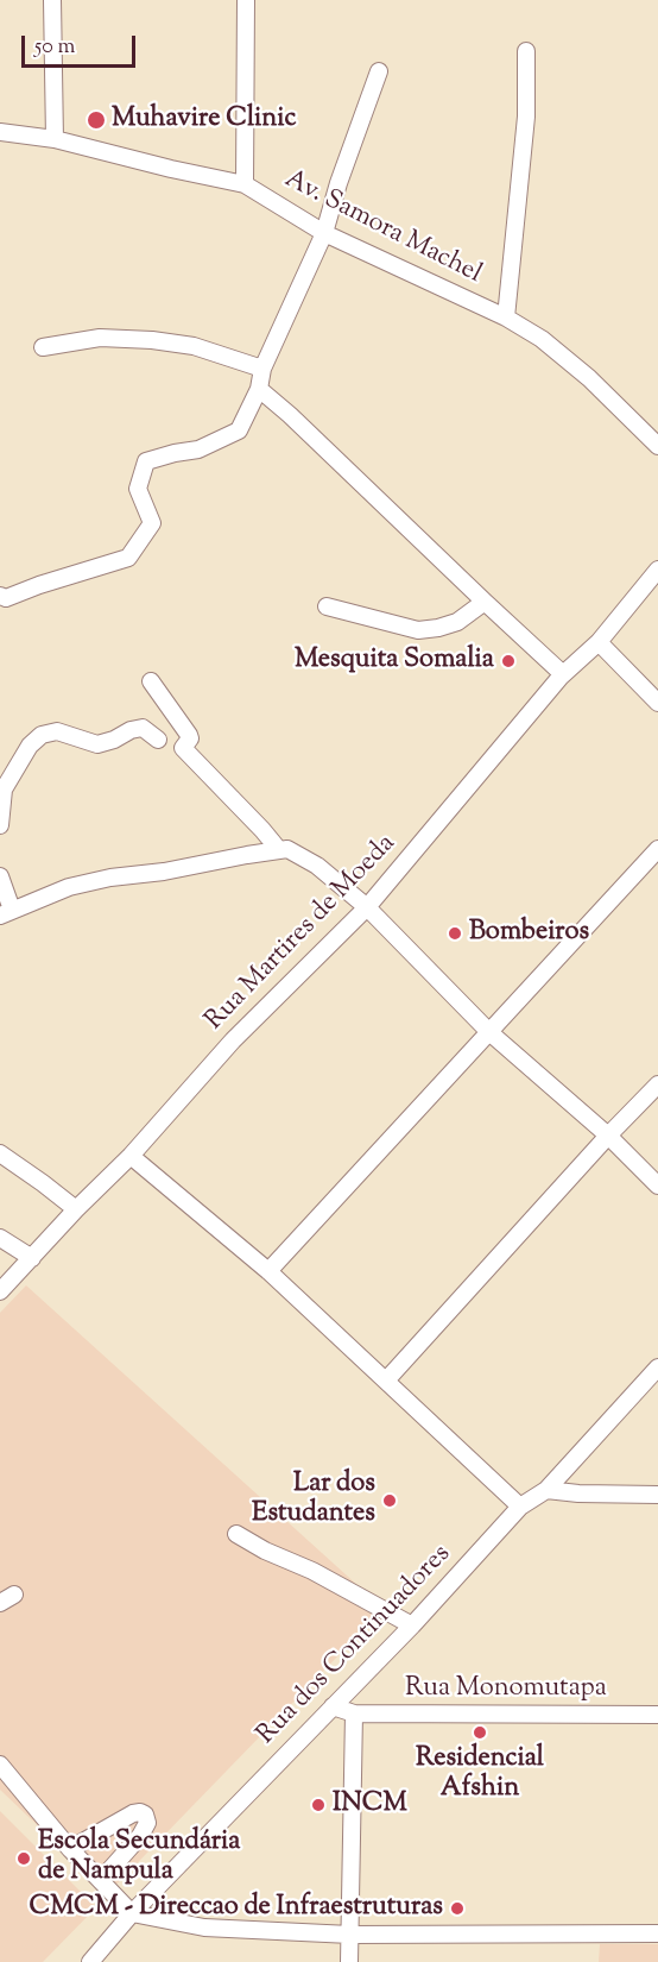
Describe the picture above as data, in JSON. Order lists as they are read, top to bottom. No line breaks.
{"streets":{"street":["Av. Samora Machel","Rua Martires de Moeda","Rua dos Continuadores","Rua Monomutapa"]},"crossings":[["Rua dos Continuadores","Rua Monomutapa"]],"places":["Muhavire Clinic","Mesquita Somalia","Bombeiros","Lar dos Estudantes","Residencial Afshin","INCM","Escola Secundária de Nampula","CMCM - Direccao de Infraestruturas"],"scale_bar":"50 m"}
